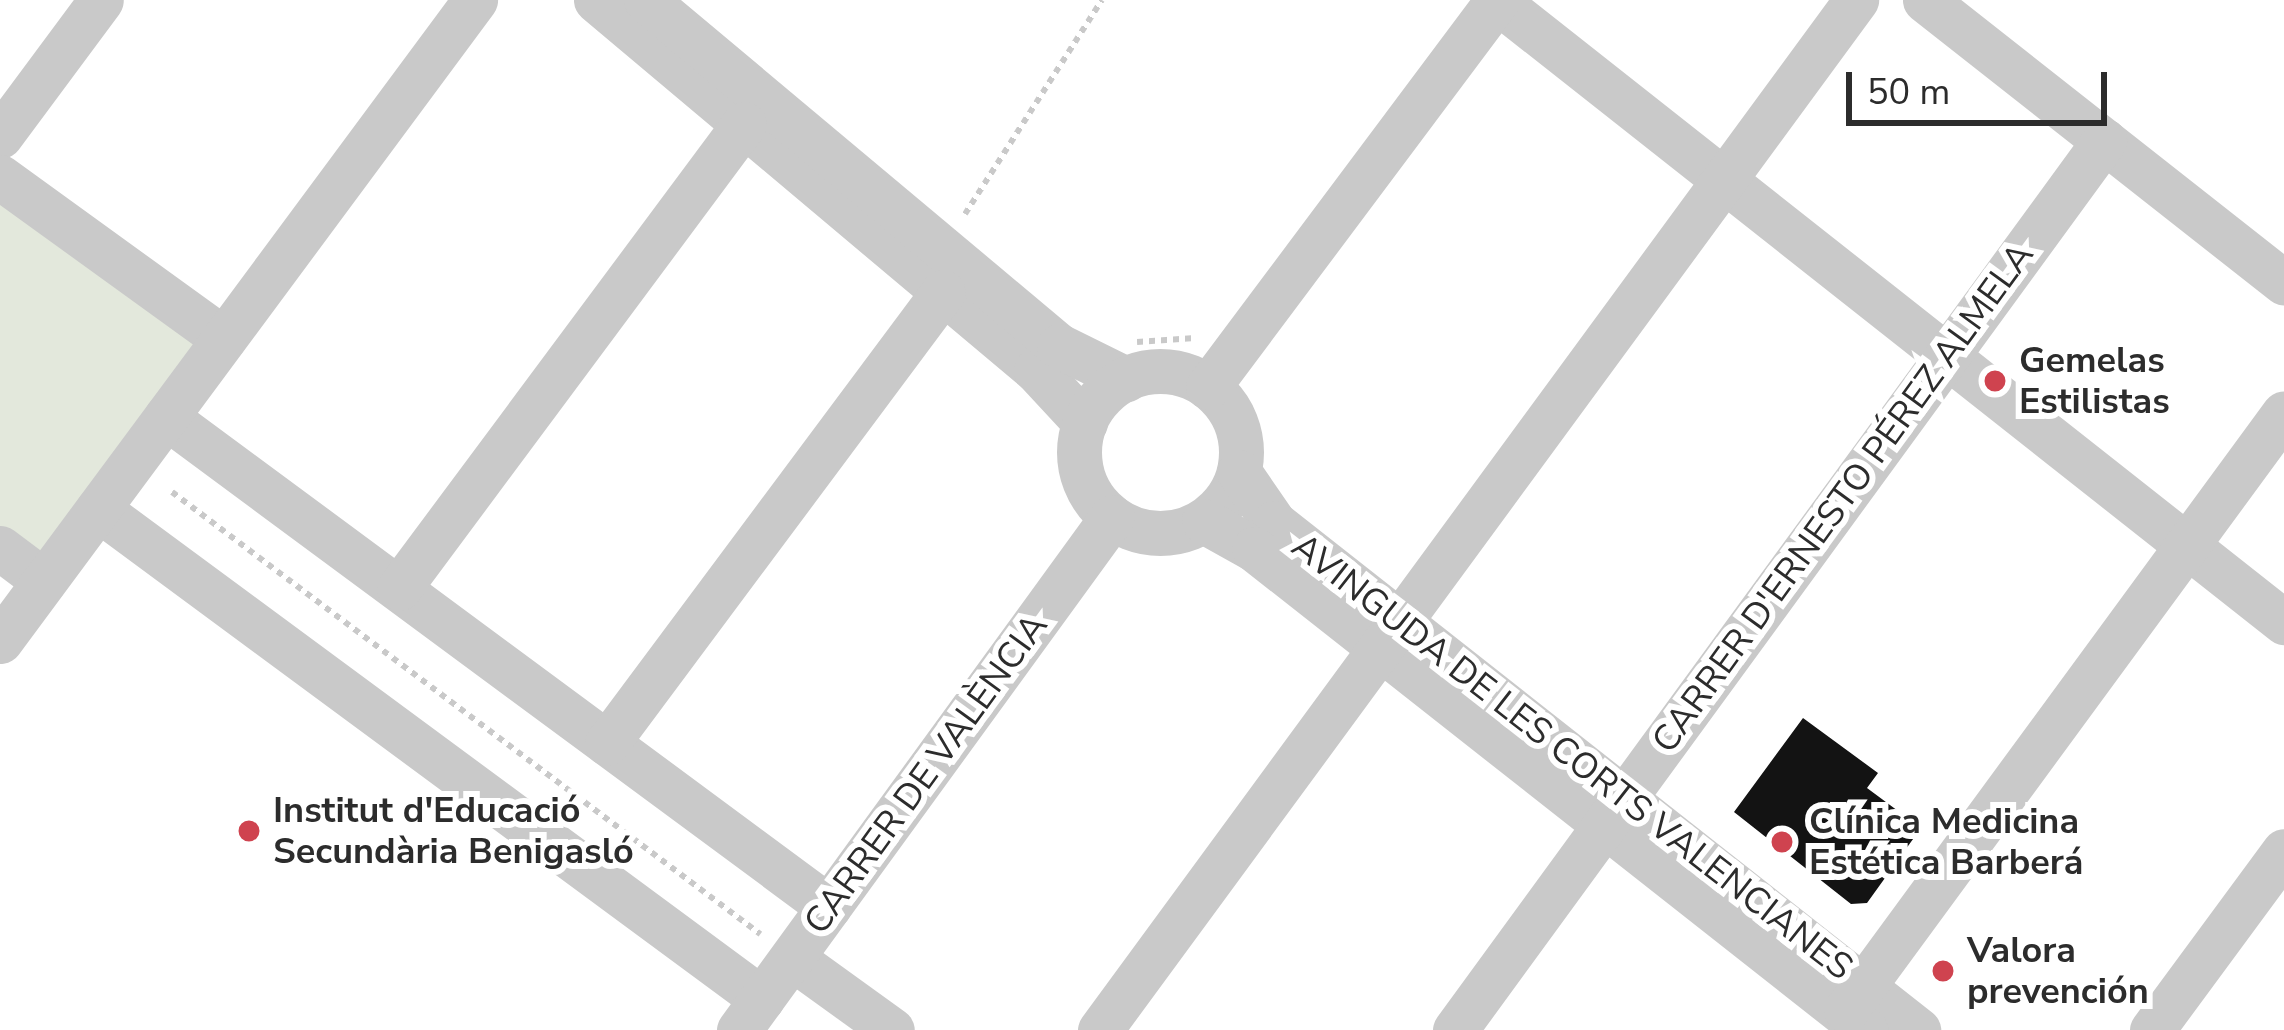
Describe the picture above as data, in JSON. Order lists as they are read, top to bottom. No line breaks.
{"streets":{"street":["CARRER D'ERNESTO PÉREZ ALMELA","AVINGUDA DE LES CORTS VALENCIANES","CARRER DE VALÈNCIA"]},"crossings":[["CARRER D'ERNESTO PÉREZ ALMELA","AVINGUDA DE LES CORTS VALENCIANES"],["AVINGUDA DE LES CORTS VALENCIANES","CARRER DE VALÈNCIA"]],"places":["Gemelas Estilistas","Institut d'Educació Secundària Benigasló","Clínica Medicina Estética Barberá","Valora prevención"],"scale_bar":"50 m"}
